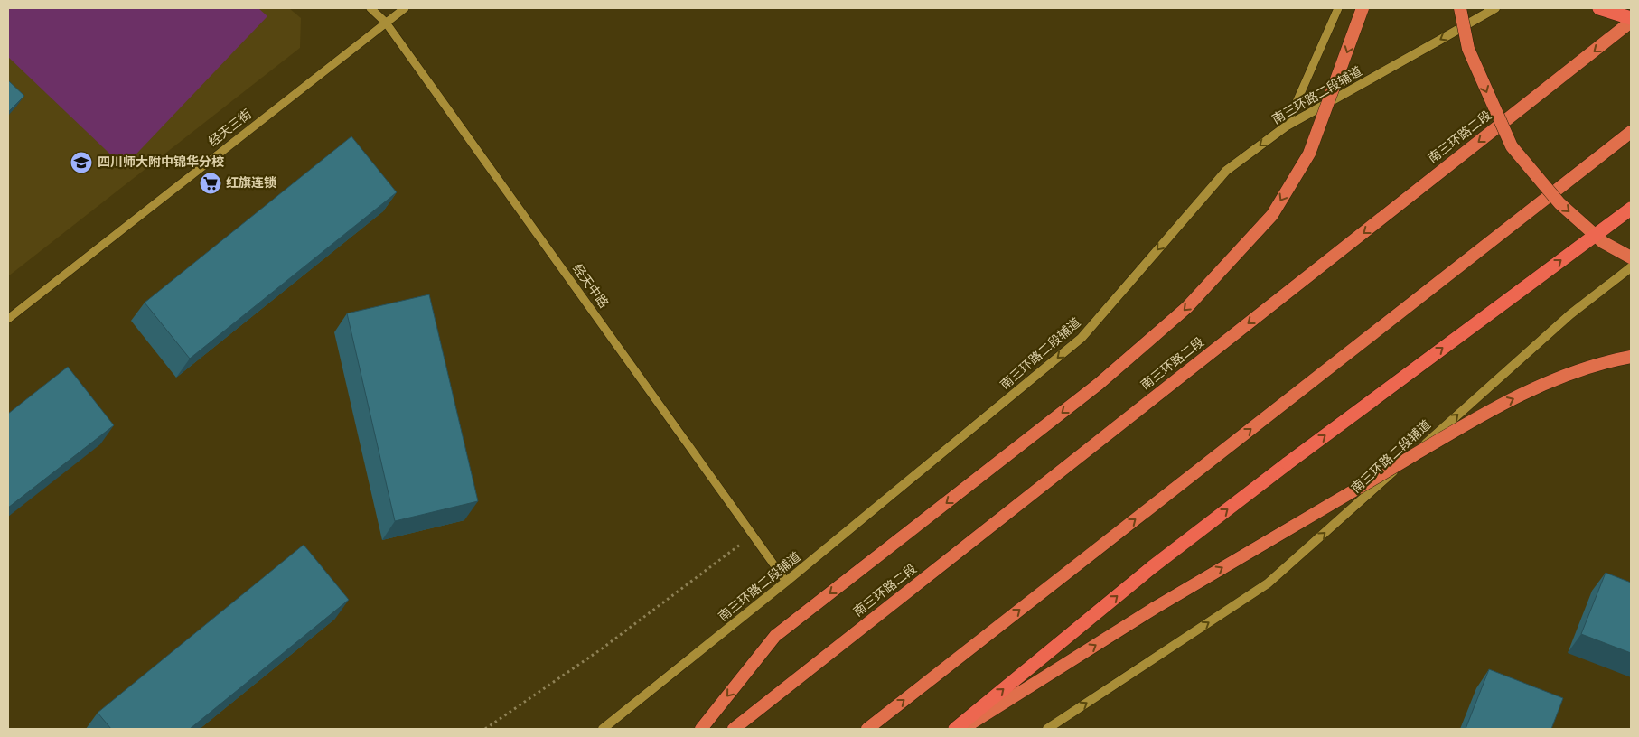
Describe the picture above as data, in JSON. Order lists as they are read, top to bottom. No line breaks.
{"streets":{"highway":["南三环路二段"],"main road":["南三环路二段辅道"],"street":["经天三街","经天中路"]},"crossings":[["南三环路二段辅道","经天中路"],["经天三街","经天中路"]],"places":{"school or university":["四川师大附中锦华分校"],"supermarket":["红旗连锁"]}}
